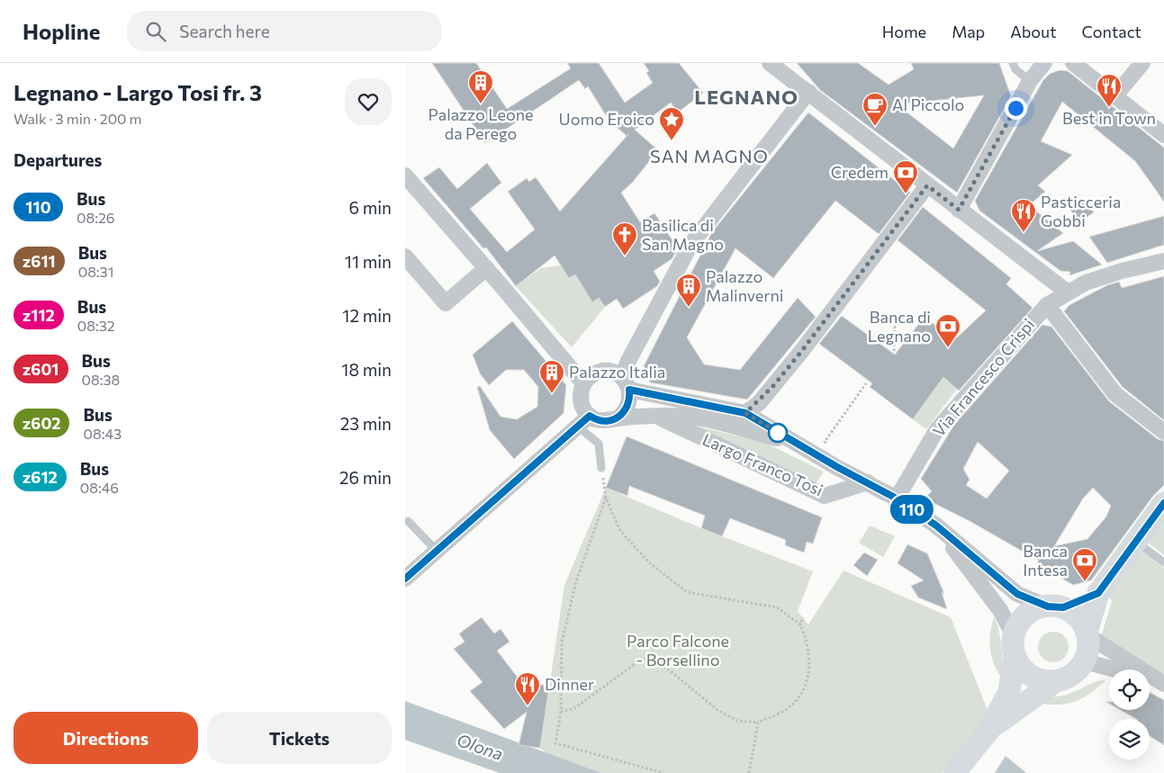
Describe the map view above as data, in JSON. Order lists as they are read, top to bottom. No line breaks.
{"streets":{"street":["Via Francesco Crispi","Largo Franco Tosi"]},"crossings":[["Via Francesco Crispi","Largo Franco Tosi"]],"districts":["LEGNANO","SAN MAGNO"],"water":["Olona"],"parks":["Parco Falcone - Borsellino"],"places":{"building":["Palazzo Leone da Perego","Palazzo Malinverni","Palazzo Italia"],"restaurant":["Best in Town","Pasticceria Gobbi","Dinner"],"cafe":["Al Piccolo"],"place":["Uomo Eroico"],"bank":["Credem","Banca di Legnano","Banca Intesa"],"church":["Basilica di San Magno"]},"lines":["bus line 110"],"page":{"header":"Hopline","search":"Search here","nav":["Home","Map","About","Contact"],"heading":[["Legnano - Largo Tosi fr. 3","Walk · 3 min · 200 m"],"Departures"],"on_map":"110","list":[{"mark":"110","name":"Bus","note":"08:26","value":"6 min"},{"mark":"z611","name":"Bus","note":"08:31","value":"11 min"},{"mark":"z112","name":"Bus","note":"08:32","value":"12 min"},{"mark":"z601","name":"Bus","note":"08:38","value":"18 min"},{"mark":"z602","name":"Bus","note":"08:43","value":"23 min"},{"mark":"z612","name":"Bus","note":"08:46","value":"26 min"}],"buttons":["Directions","Tickets"]}}
